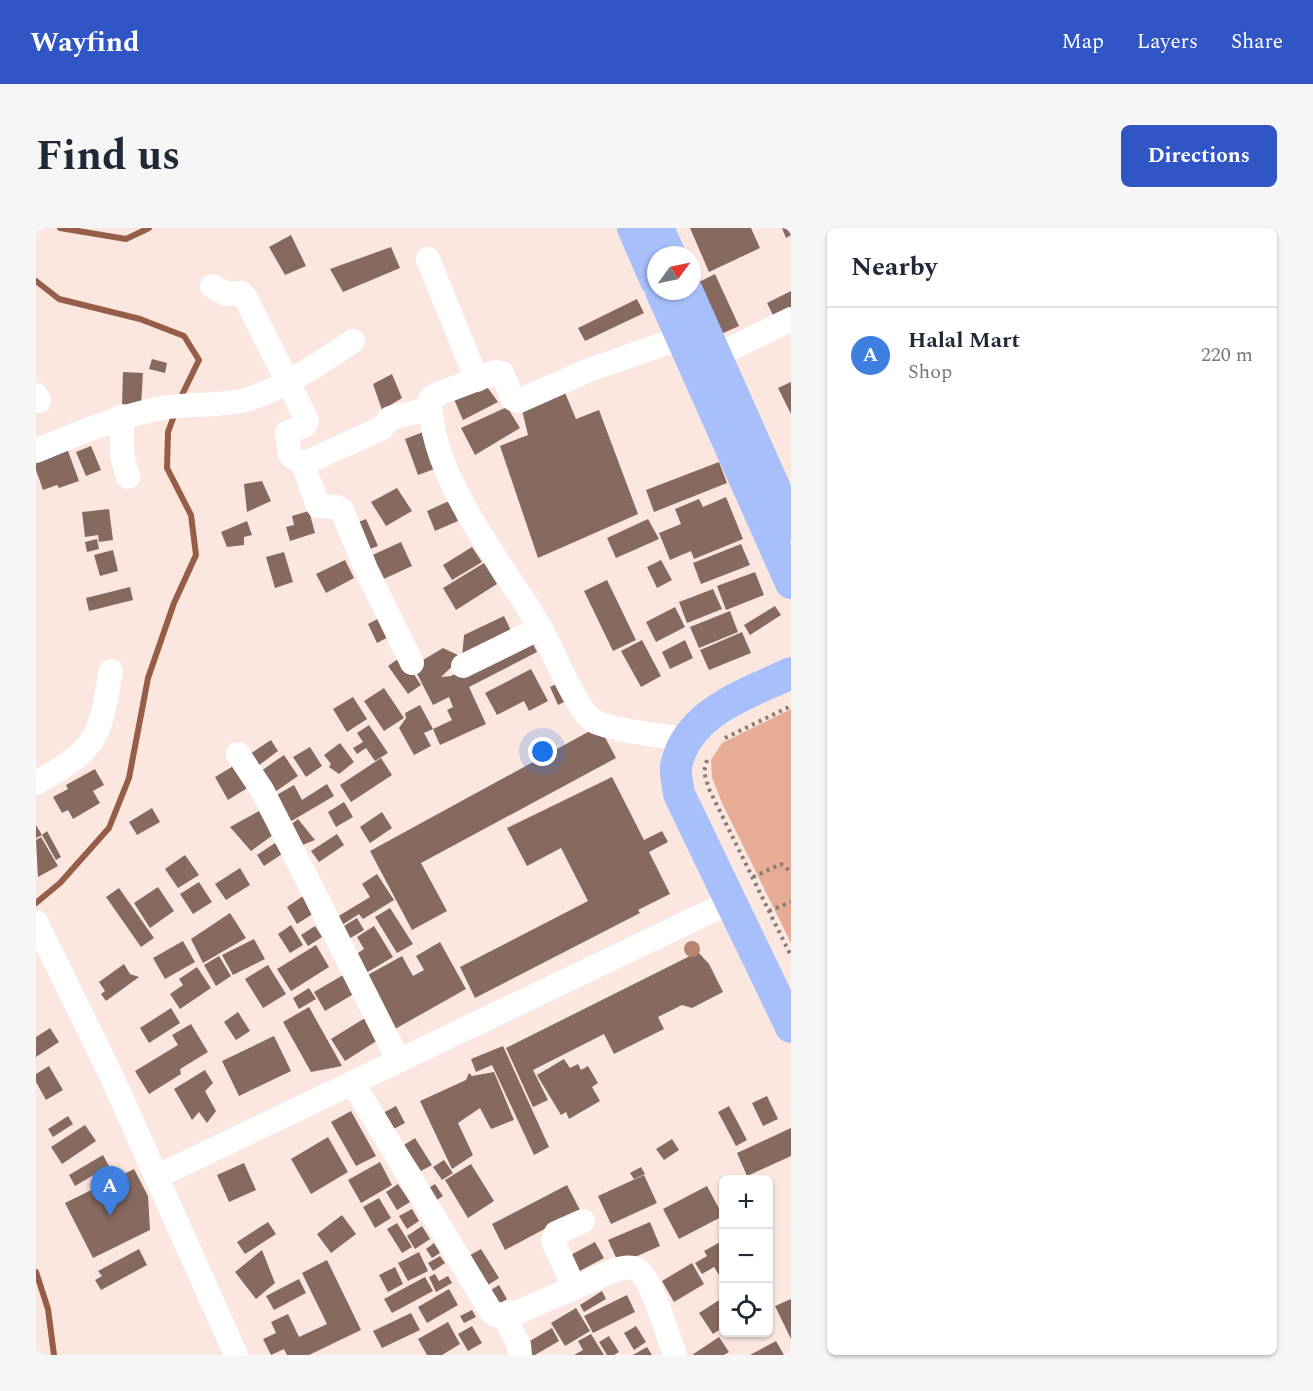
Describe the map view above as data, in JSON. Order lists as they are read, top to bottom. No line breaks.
{"north":"top right","page":{"header":"Wayfind","nav":["Map","Layers","Share"],"title":"Find us","buttons":"Directions","heading":"Nearby","list":[{"mark":"A","name":"Halal Mart","note":"Shop","value":"220 m"}],"pins":"A","map_buttons":["+","−"]}}
